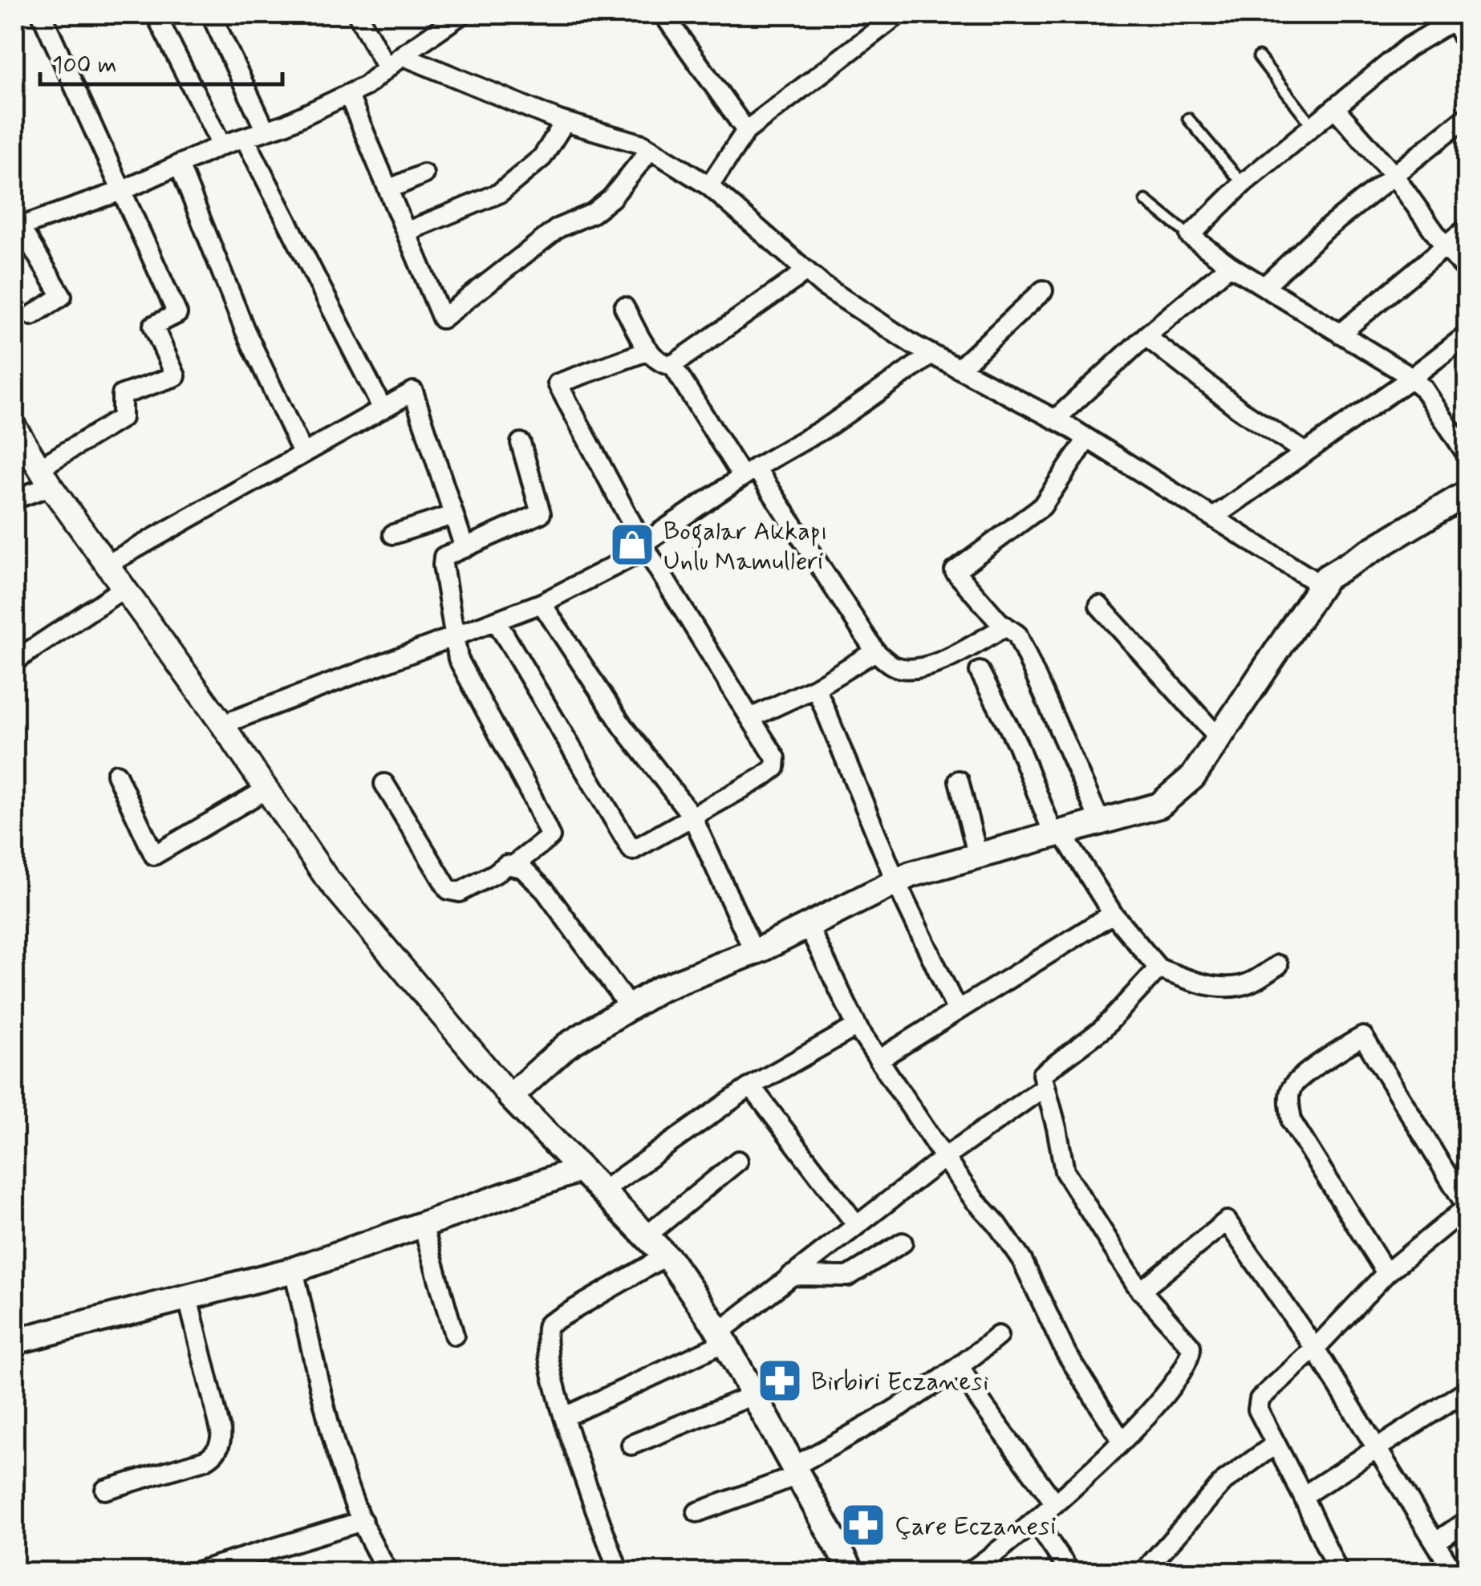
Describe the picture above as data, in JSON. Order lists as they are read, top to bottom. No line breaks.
{"places":{"shop":["Bogalar Akkapı Unlu Mamulleri"],"pharmacy":["Birbiri Eczanesi","Çare Eczanesi"]},"scale_bar":"100 m"}
